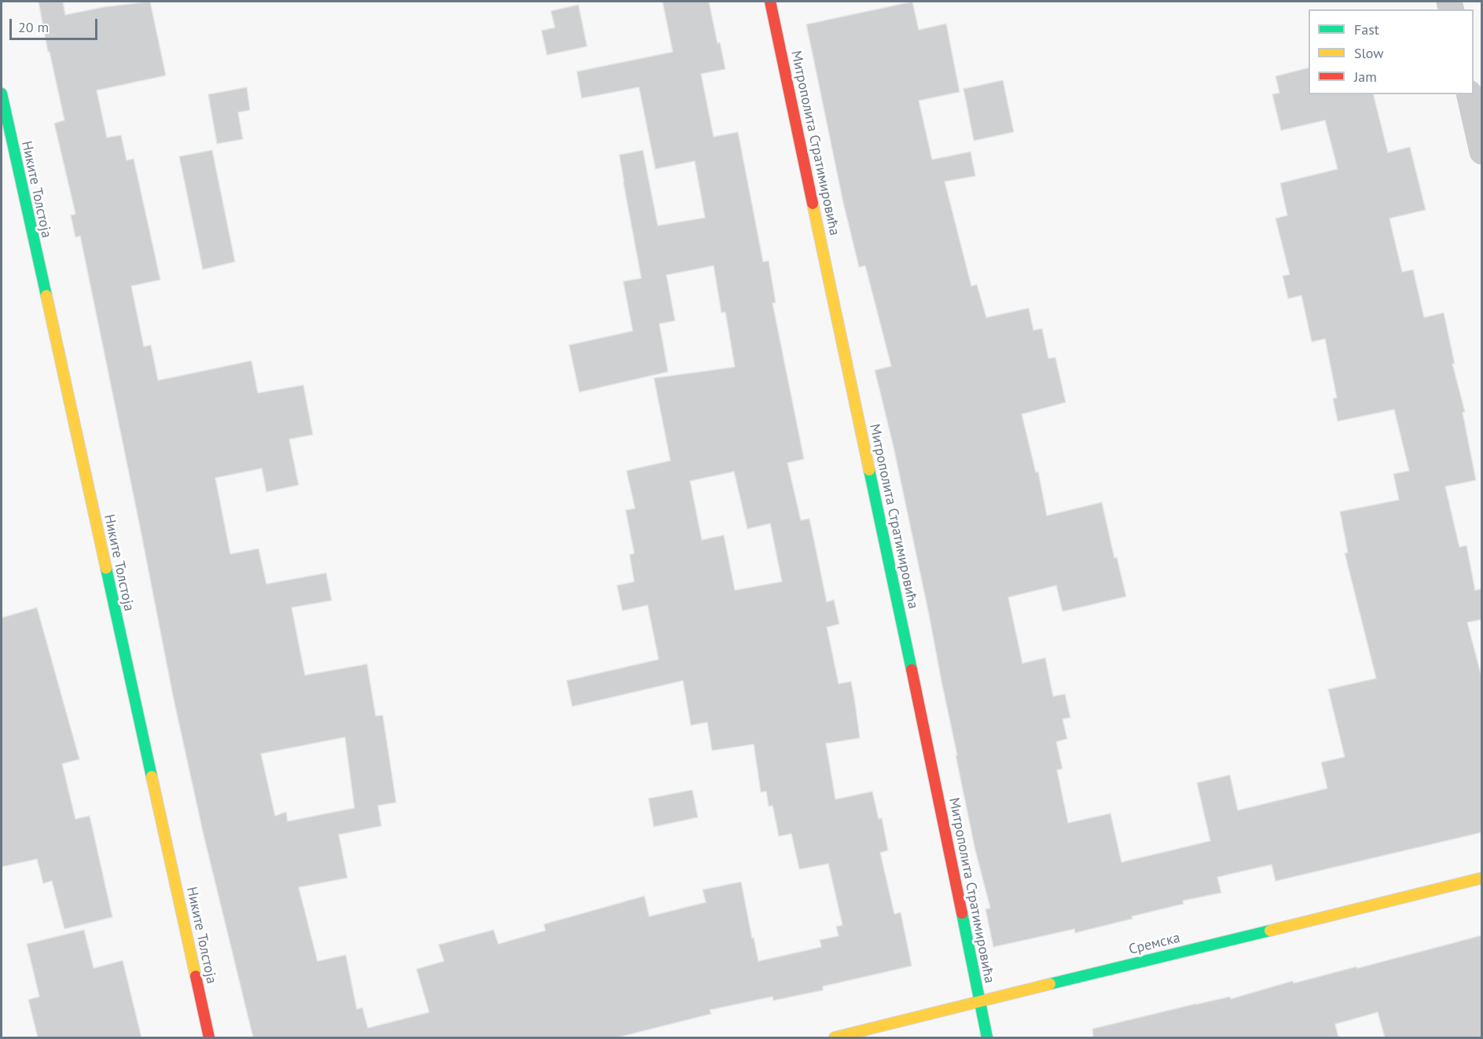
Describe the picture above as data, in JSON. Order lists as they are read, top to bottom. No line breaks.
{"streets":{"street":["Митрополита Стратимировића","Никите Толстоја","Сремска"]},"crossings":[["Митрополита Стратимировића","Сремска"]],"legend":["Fast","Slow","Jam"],"scale_bar":"20 m"}
